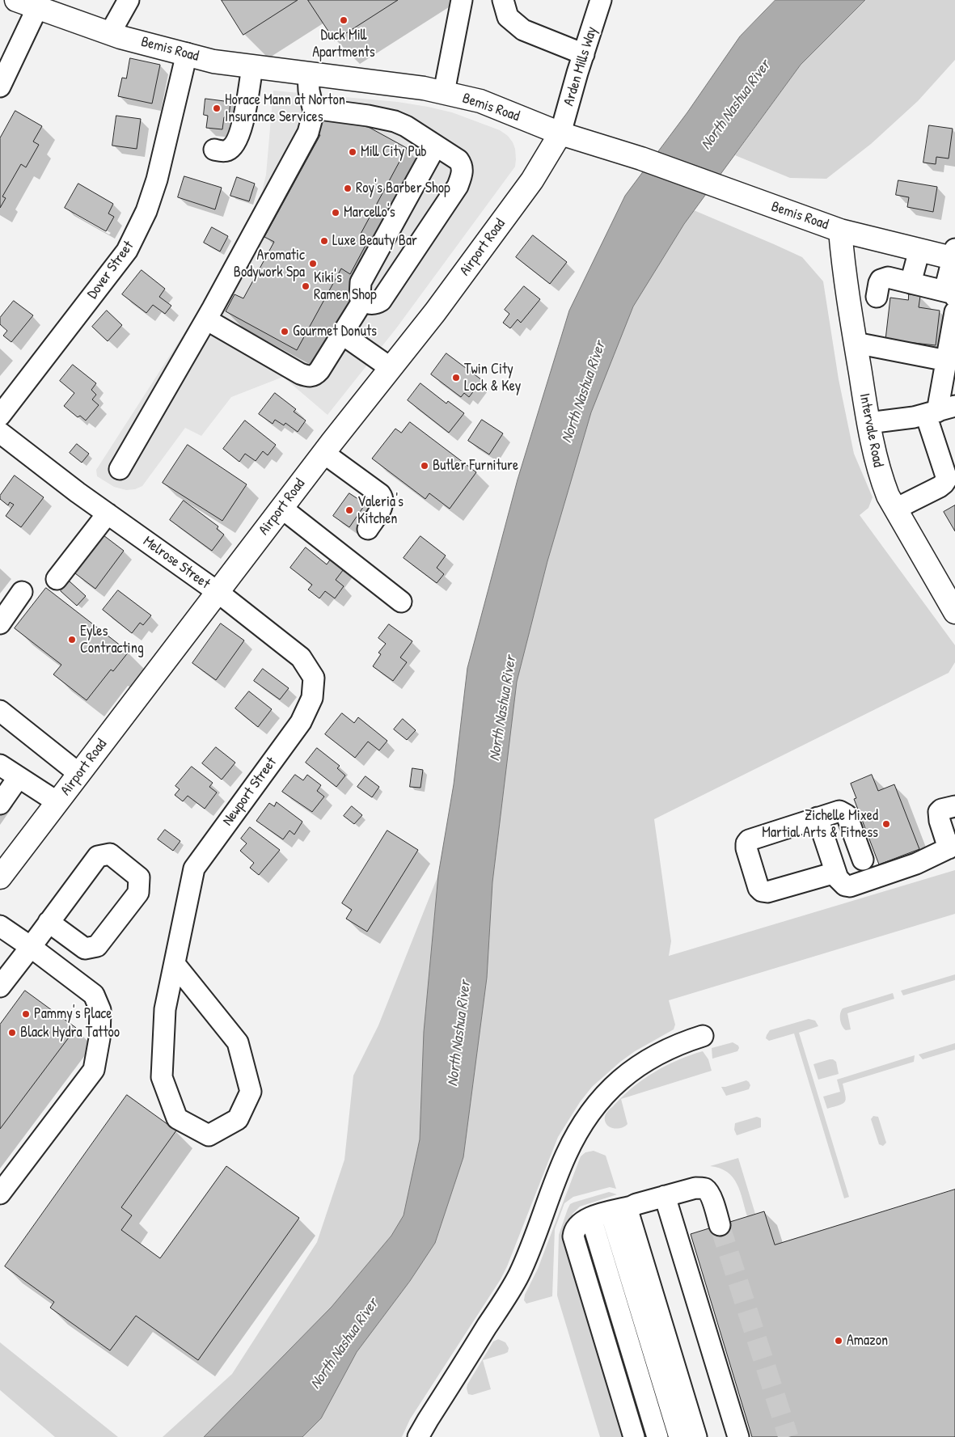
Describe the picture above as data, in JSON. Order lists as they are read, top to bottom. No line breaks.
{"streets":{"main road":["Bemis Road","Airport Road","Intervale Road"],"street":["Arden Mills Way","Dover Street","Melrose Street","Newport Street"]},"crossings":[["Bemis Road","Arden Mills Way"],["Bemis Road","Airport Road"],["Bemis Road","Dover Street"],["Bemis Road","Intervale Road"],["Arden Mills Way","Airport Road"],["Airport Road","Melrose Street"],["Melrose Street","Newport Street"]],"water":["North Nashua River"],"places":["Duck Mill Apartments","Horace Mann at Norton Insurance Services","Mill City Pub","Roy's Barber Shop","Marcello's","Luxe Beauty Bar","Aromatic Bodywork Spa","Kiki's Ramen Shop","Gourmet Donuts","Twin City Lock & Key","Butler Furniture","Valeria's Kitchen","Eyles Contracting","Zichelle Mixed Martial Arts & Fitness","Pammy's Place","Black Hydra Tattoo","Amazon"]}
